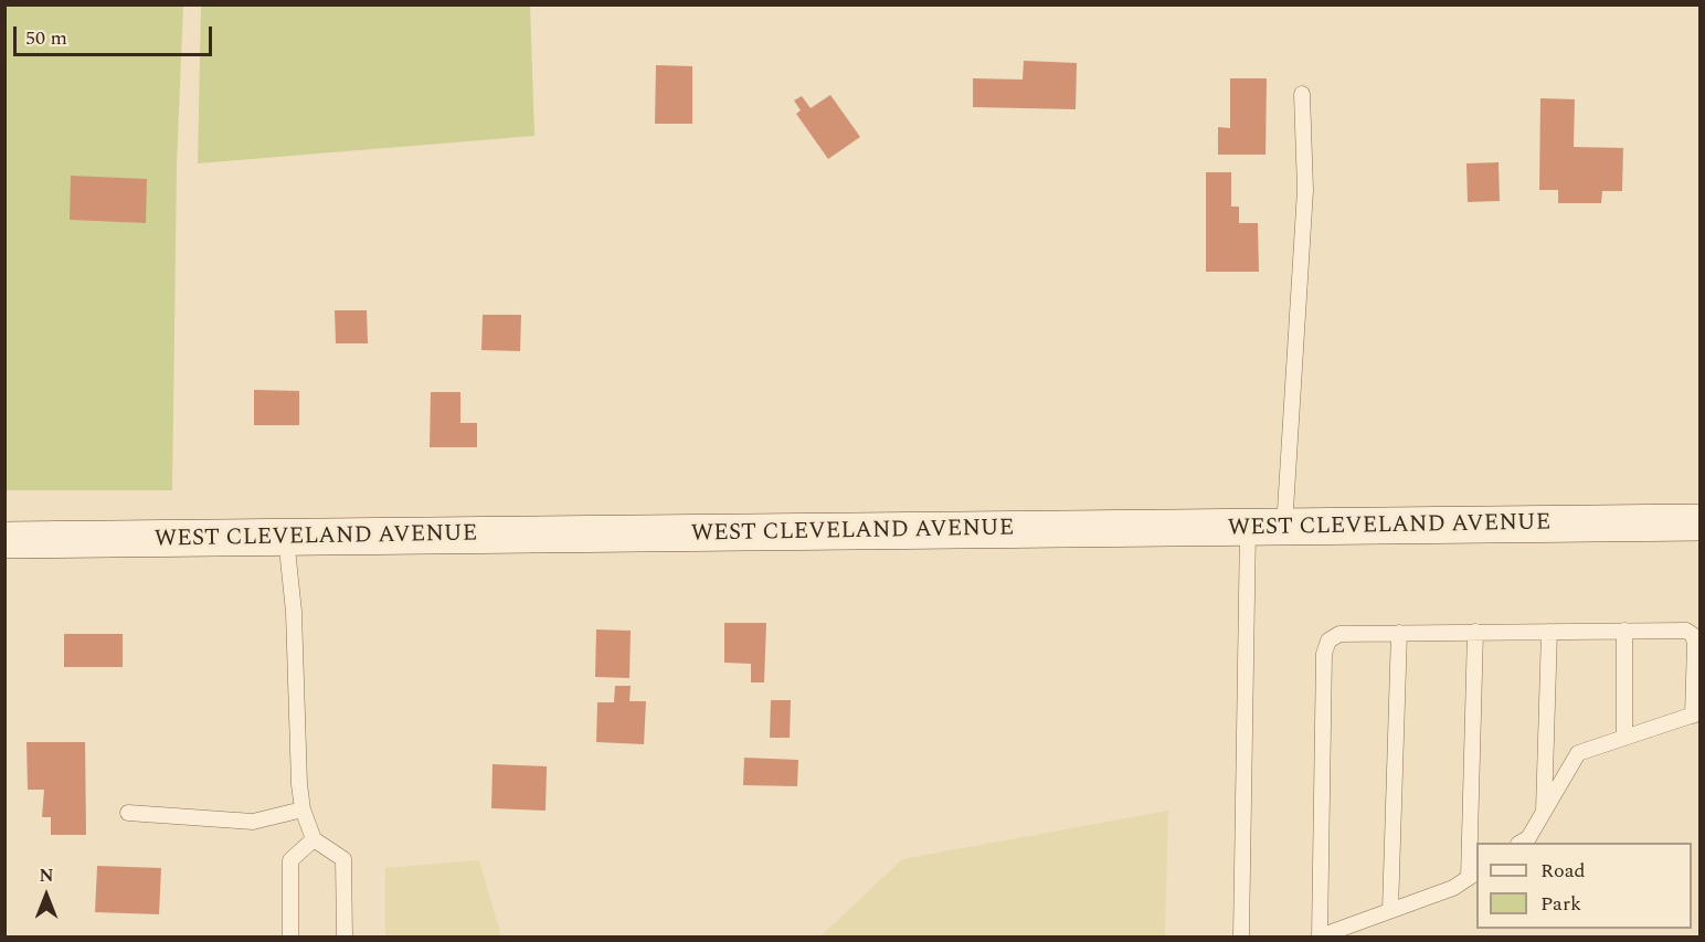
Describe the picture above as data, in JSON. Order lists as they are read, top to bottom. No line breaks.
{"streets":{"main road":["WEST CLEVELAND AVENUE"]},"legend":["Road","Park"],"scale_bar":"50 m","north":"top"}
